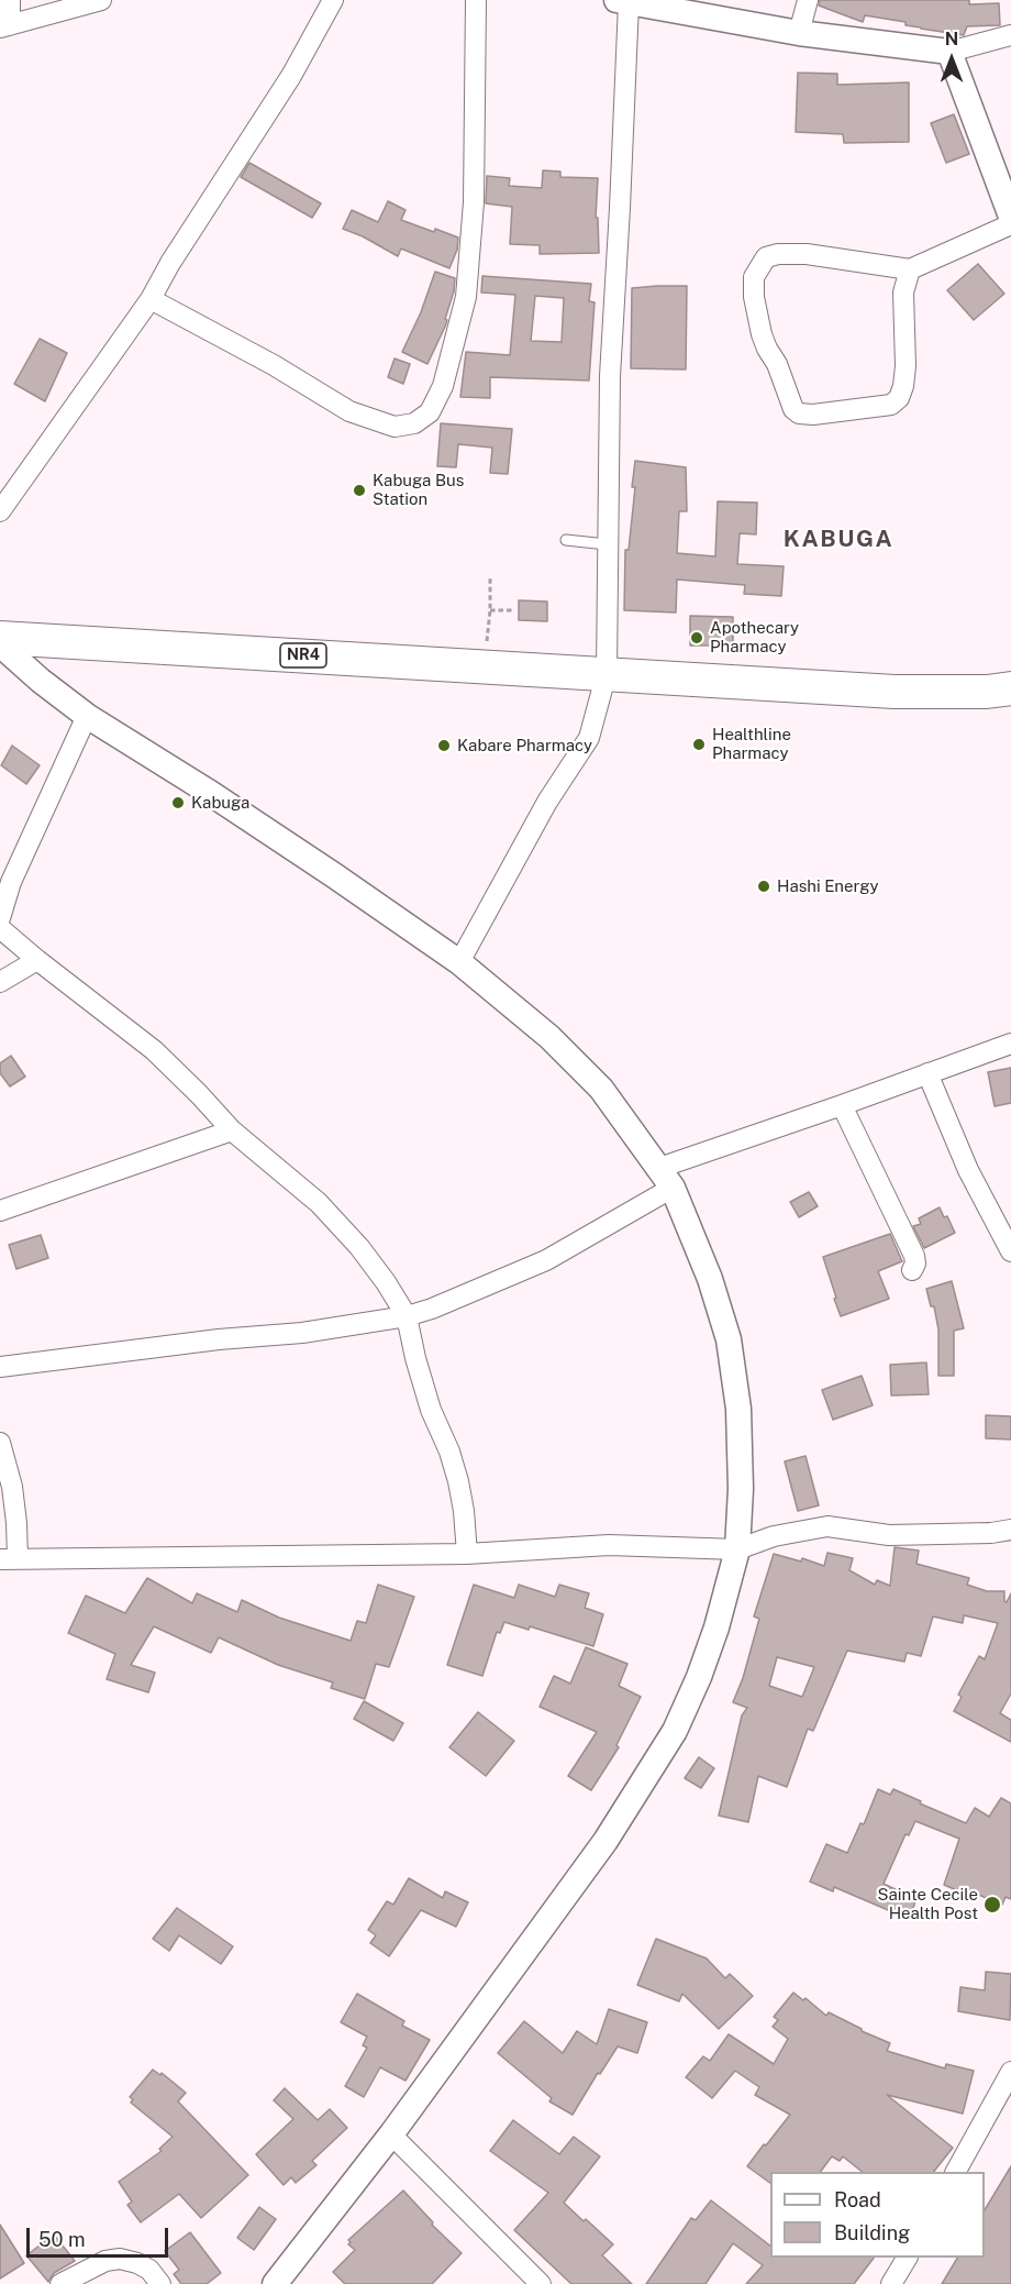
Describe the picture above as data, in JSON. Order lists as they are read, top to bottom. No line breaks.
{"streets":{"highway":["NR4"]},"districts":["KABUGA"],"places":["Kabuga Bus Station","Apothecary Pharmacy","Healthline Pharmacy","Kabare Pharmacy","Kabuga","Hashi Energy","Sainte Cecile Health Post"],"legend":["Road","Building"],"scale_bar":"50 m","north":"top"}
